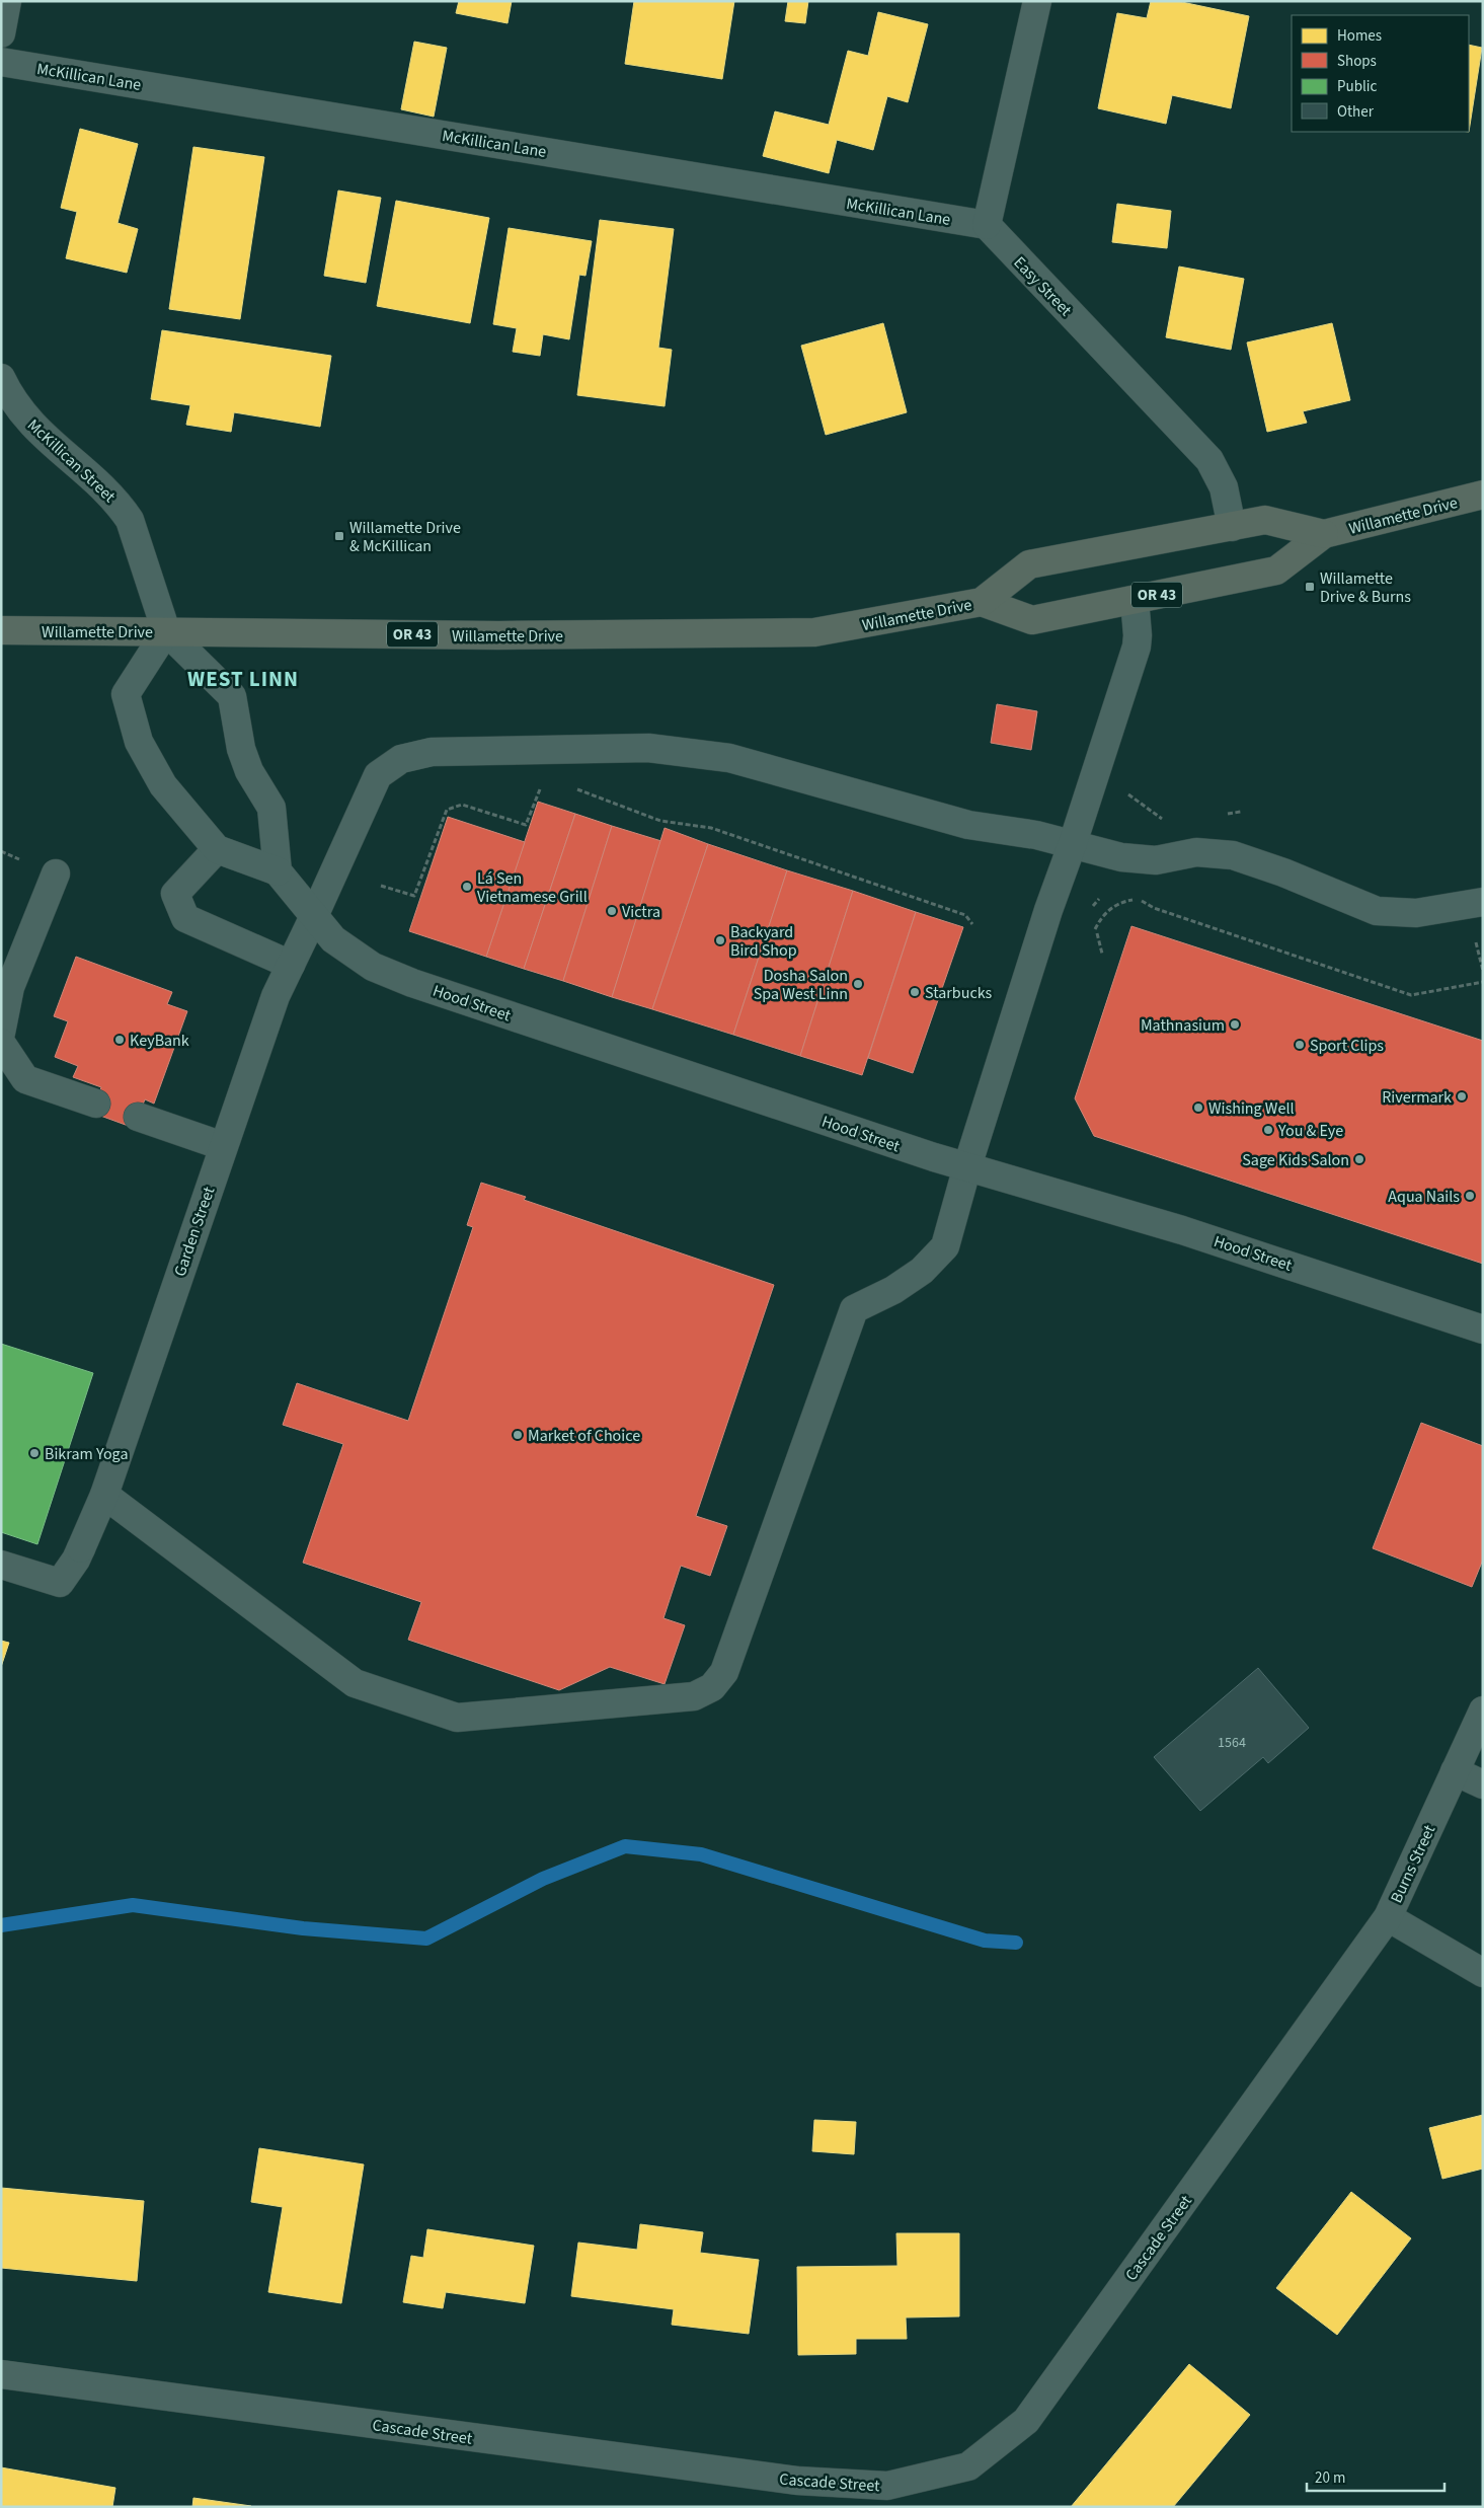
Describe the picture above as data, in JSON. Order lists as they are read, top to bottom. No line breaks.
{"streets":{"main road":["Willamette Drive","OR 43"],"street":["McKillican Lane","Easy Street","McKillican Street","Hood Street","Garden Street","Burns Street","Cascade Street"]},"crossings":[["McKillican Lane","Easy Street"],["Easy Street","Willamette Drive"],["McKillican Street","Willamette Drive"],["Hood Street","Garden Street"],["Burns Street","Cascade Street"]],"districts":["WEST LINN"],"places":{"transit":["Willamette Drive & McKillican","Willamette Drive & Burns"],"other":["Lá Sen Vietnamese Grill","Victra","Backyard Bird Shop","Dosha Salon Spa West Linn","Starbucks","Mathnasium","KeyBank","Sport Clips","Rivermark","Wishing Well","You & Eye","Sage Kids Salon","Aqua Nails","Market of Choice","Bikram Yoga"]},"house_numbers":["1564"],"legend":["Homes","Shops","Public","Other"],"scale_bar":"20 m"}
